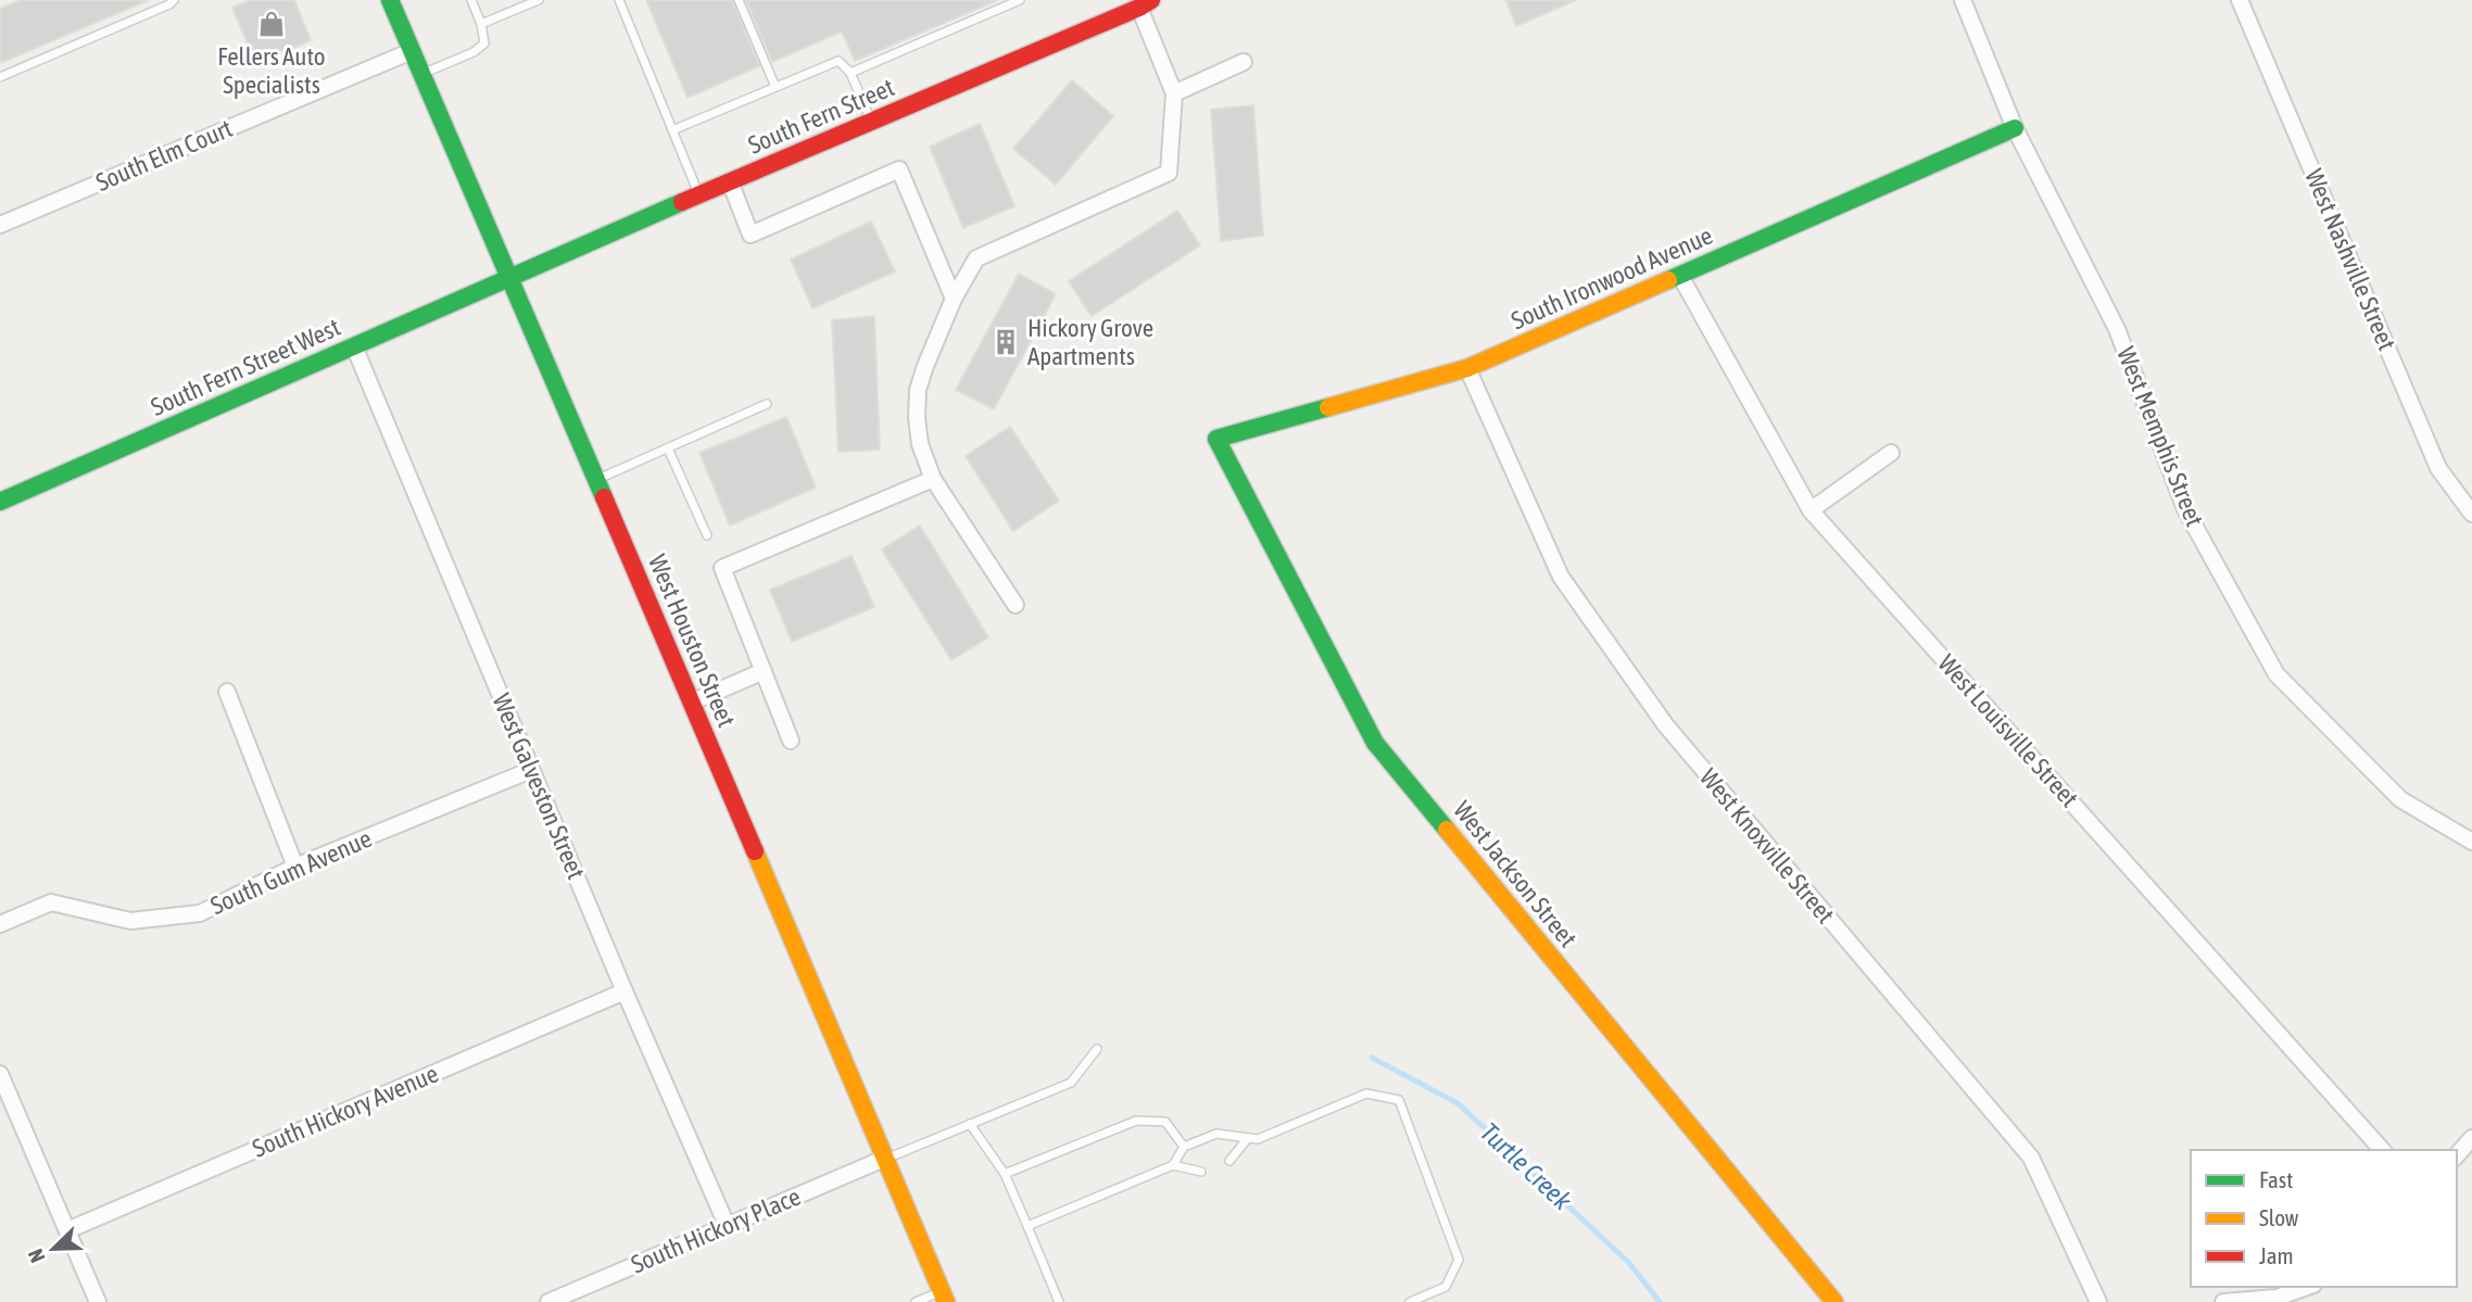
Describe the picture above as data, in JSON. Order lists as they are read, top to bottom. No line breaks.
{"streets":{"street":["South Fern Street","South Elm Court","West Nashville Street","South Ironwood Avenue","South Fern Street West","West Memphis Street","West Houston Street","West Louisville Street","West Galveston Street","West Knoxville Street","South Gum Avenue","West Jackson Street","South Hickory Avenue","South Hickory Place"]},"crossings":[["South Fern Street","South Fern Street West"],["South Fern Street","West Houston Street"],["South Elm Court","West Houston Street"],["South Ironwood Avenue","West Memphis Street"],["South Ironwood Avenue","West Louisville Street"],["South Ironwood Avenue","West Knoxville Street"],["South Ironwood Avenue","West Jackson Street"],["South Fern Street West","West Houston Street"],["South Fern Street West","West Galveston Street"],["West Houston Street","South Hickory Place"],["West Galveston Street","South Gum Avenue"],["West Galveston Street","South Hickory Avenue"],["West Galveston Street","South Hickory Place"]],"water":["Turtle Creek"],"places":{"shop":["Fellers Auto Specialists"],"building":["Hickory Grove Apartments"]},"legend":["Fast","Slow","Jam"],"north":"bottom left"}
